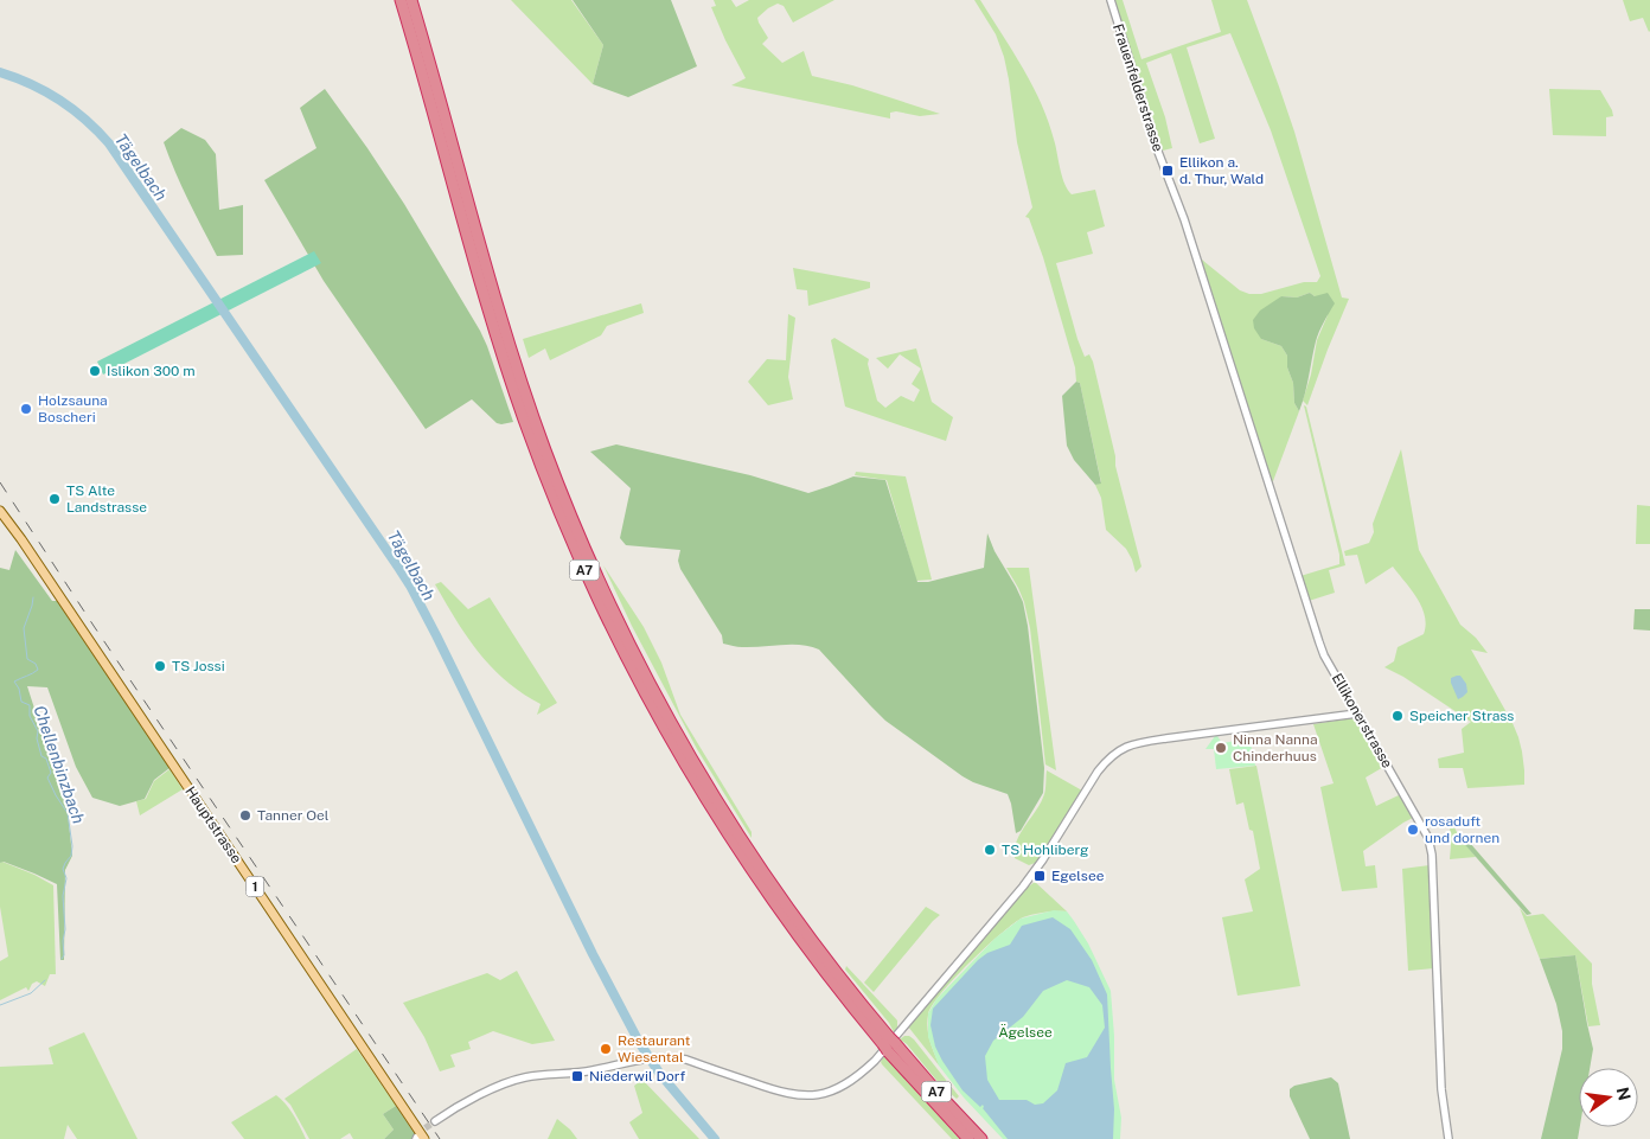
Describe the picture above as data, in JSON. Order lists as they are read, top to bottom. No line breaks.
{"streets":{"highway":["A7"],"main road":["Hauptstrasse","1"],"street":["Frauenfelderstrasse","Ellikonerstrasse"]},"crossings":[["Frauenfelderstrasse","Ellikonerstrasse"]],"water":["Tägelbach","Chellenbinzbach"],"parks":["Ägelsee"],"places":{"transit":["Ellikon a. d. Thur, Wald","Egelsee","Niederwil Dorf"],"other":["Islikon 300 m","Holzsauna Boscheri","TS Alte Landstrasse","TS Jossi","Speicher Strass","Ninna Nanna Chinderhuus","Tanner Oel","rosaduft und dornen","TS Hohliberg","Restaurant Wiesental"]},"north":"right"}
